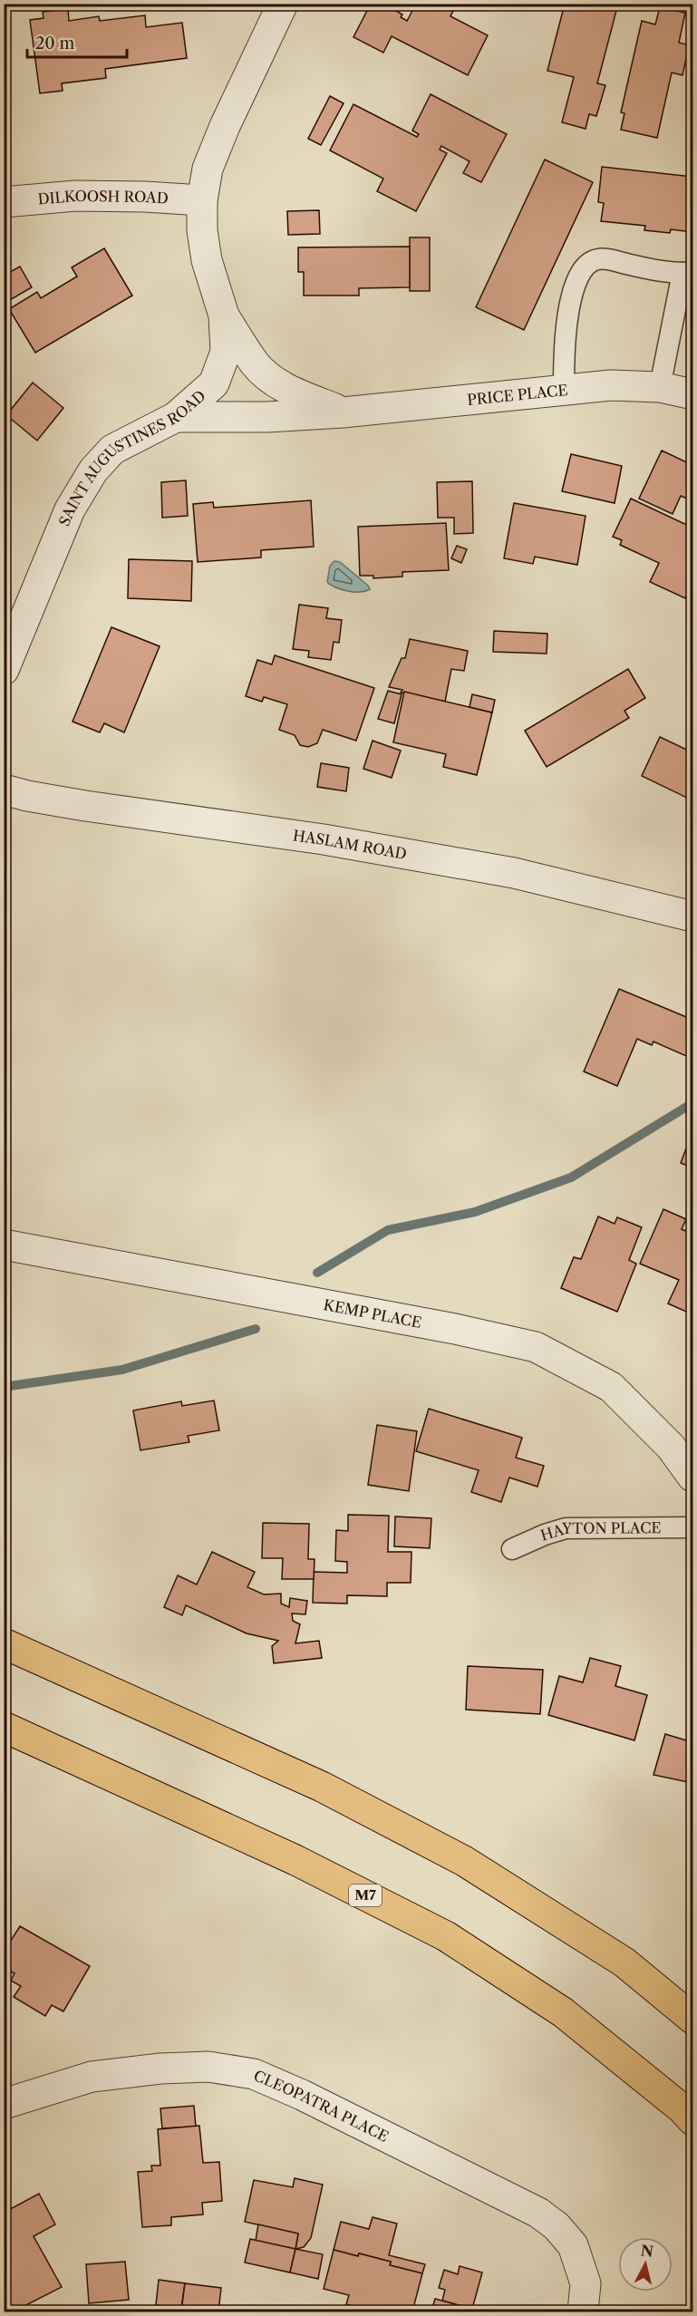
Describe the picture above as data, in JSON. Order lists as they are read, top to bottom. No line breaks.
{"streets":{"highway":["M7"],"street":["DILKOOSH ROAD","PRICE PLACE","SAINT AUGUSTINES ROAD","HASLAM ROAD","KEMP PLACE","CLEOPATRA PLACE"],"lane":["HAYTON PLACE"]},"crossings":[["DILKOOSH ROAD","SAINT AUGUSTINES ROAD"],["PRICE PLACE","SAINT AUGUSTINES ROAD"]],"scale_bar":"20 m","north":"top"}
